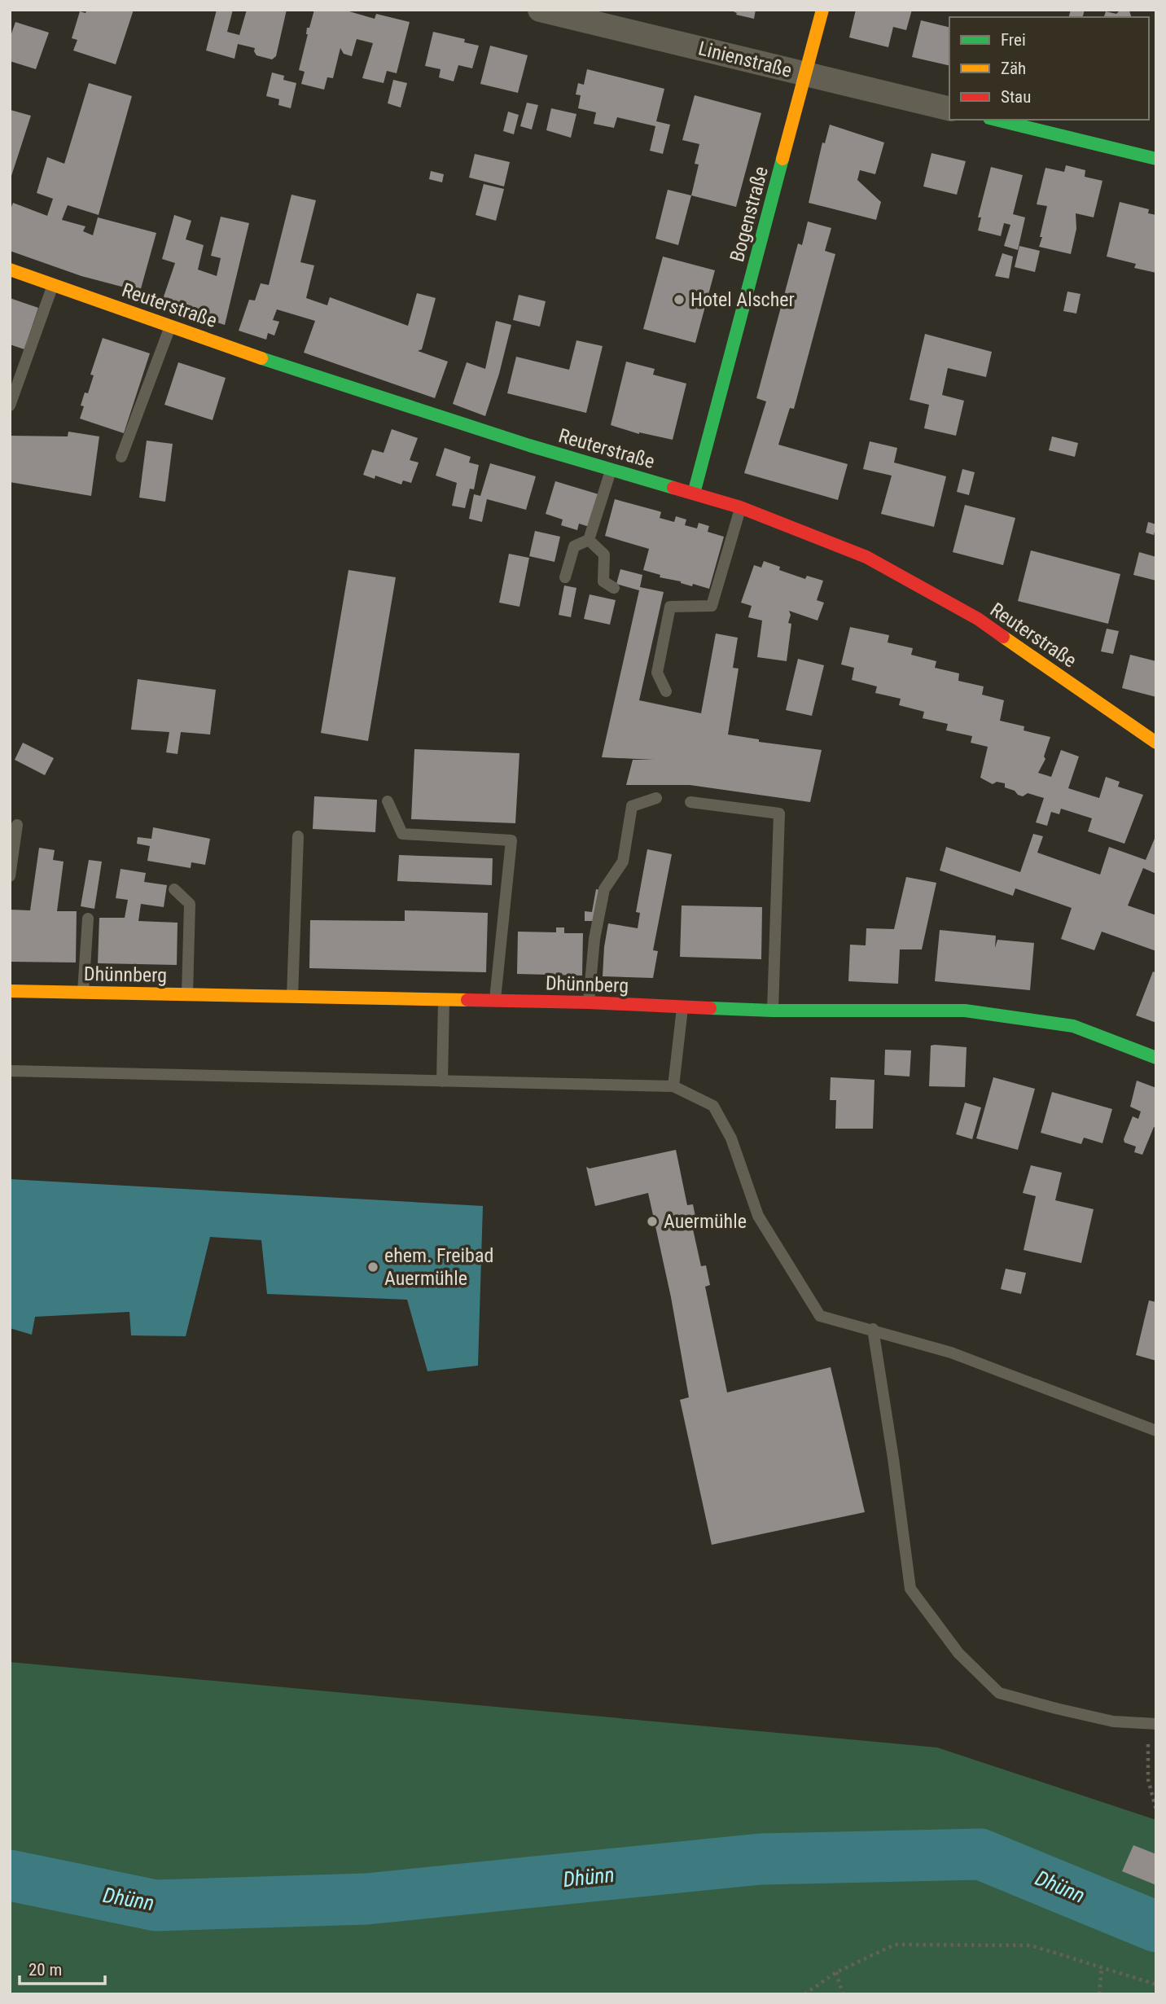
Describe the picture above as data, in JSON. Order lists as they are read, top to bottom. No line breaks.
{"streets":{"street":["Linienstraße","Bogenstraße","Reuterstraße","Dhünnberg"]},"crossings":[["Linienstraße","Bogenstraße"],["Bogenstraße","Reuterstraße"]],"water":["Dhünn"],"places":["Hotel Alscher","Auermühle","ehem. Freibad Auermühle"],"legend":["Frei","Zäh","Stau"],"scale_bar":"20 m"}
